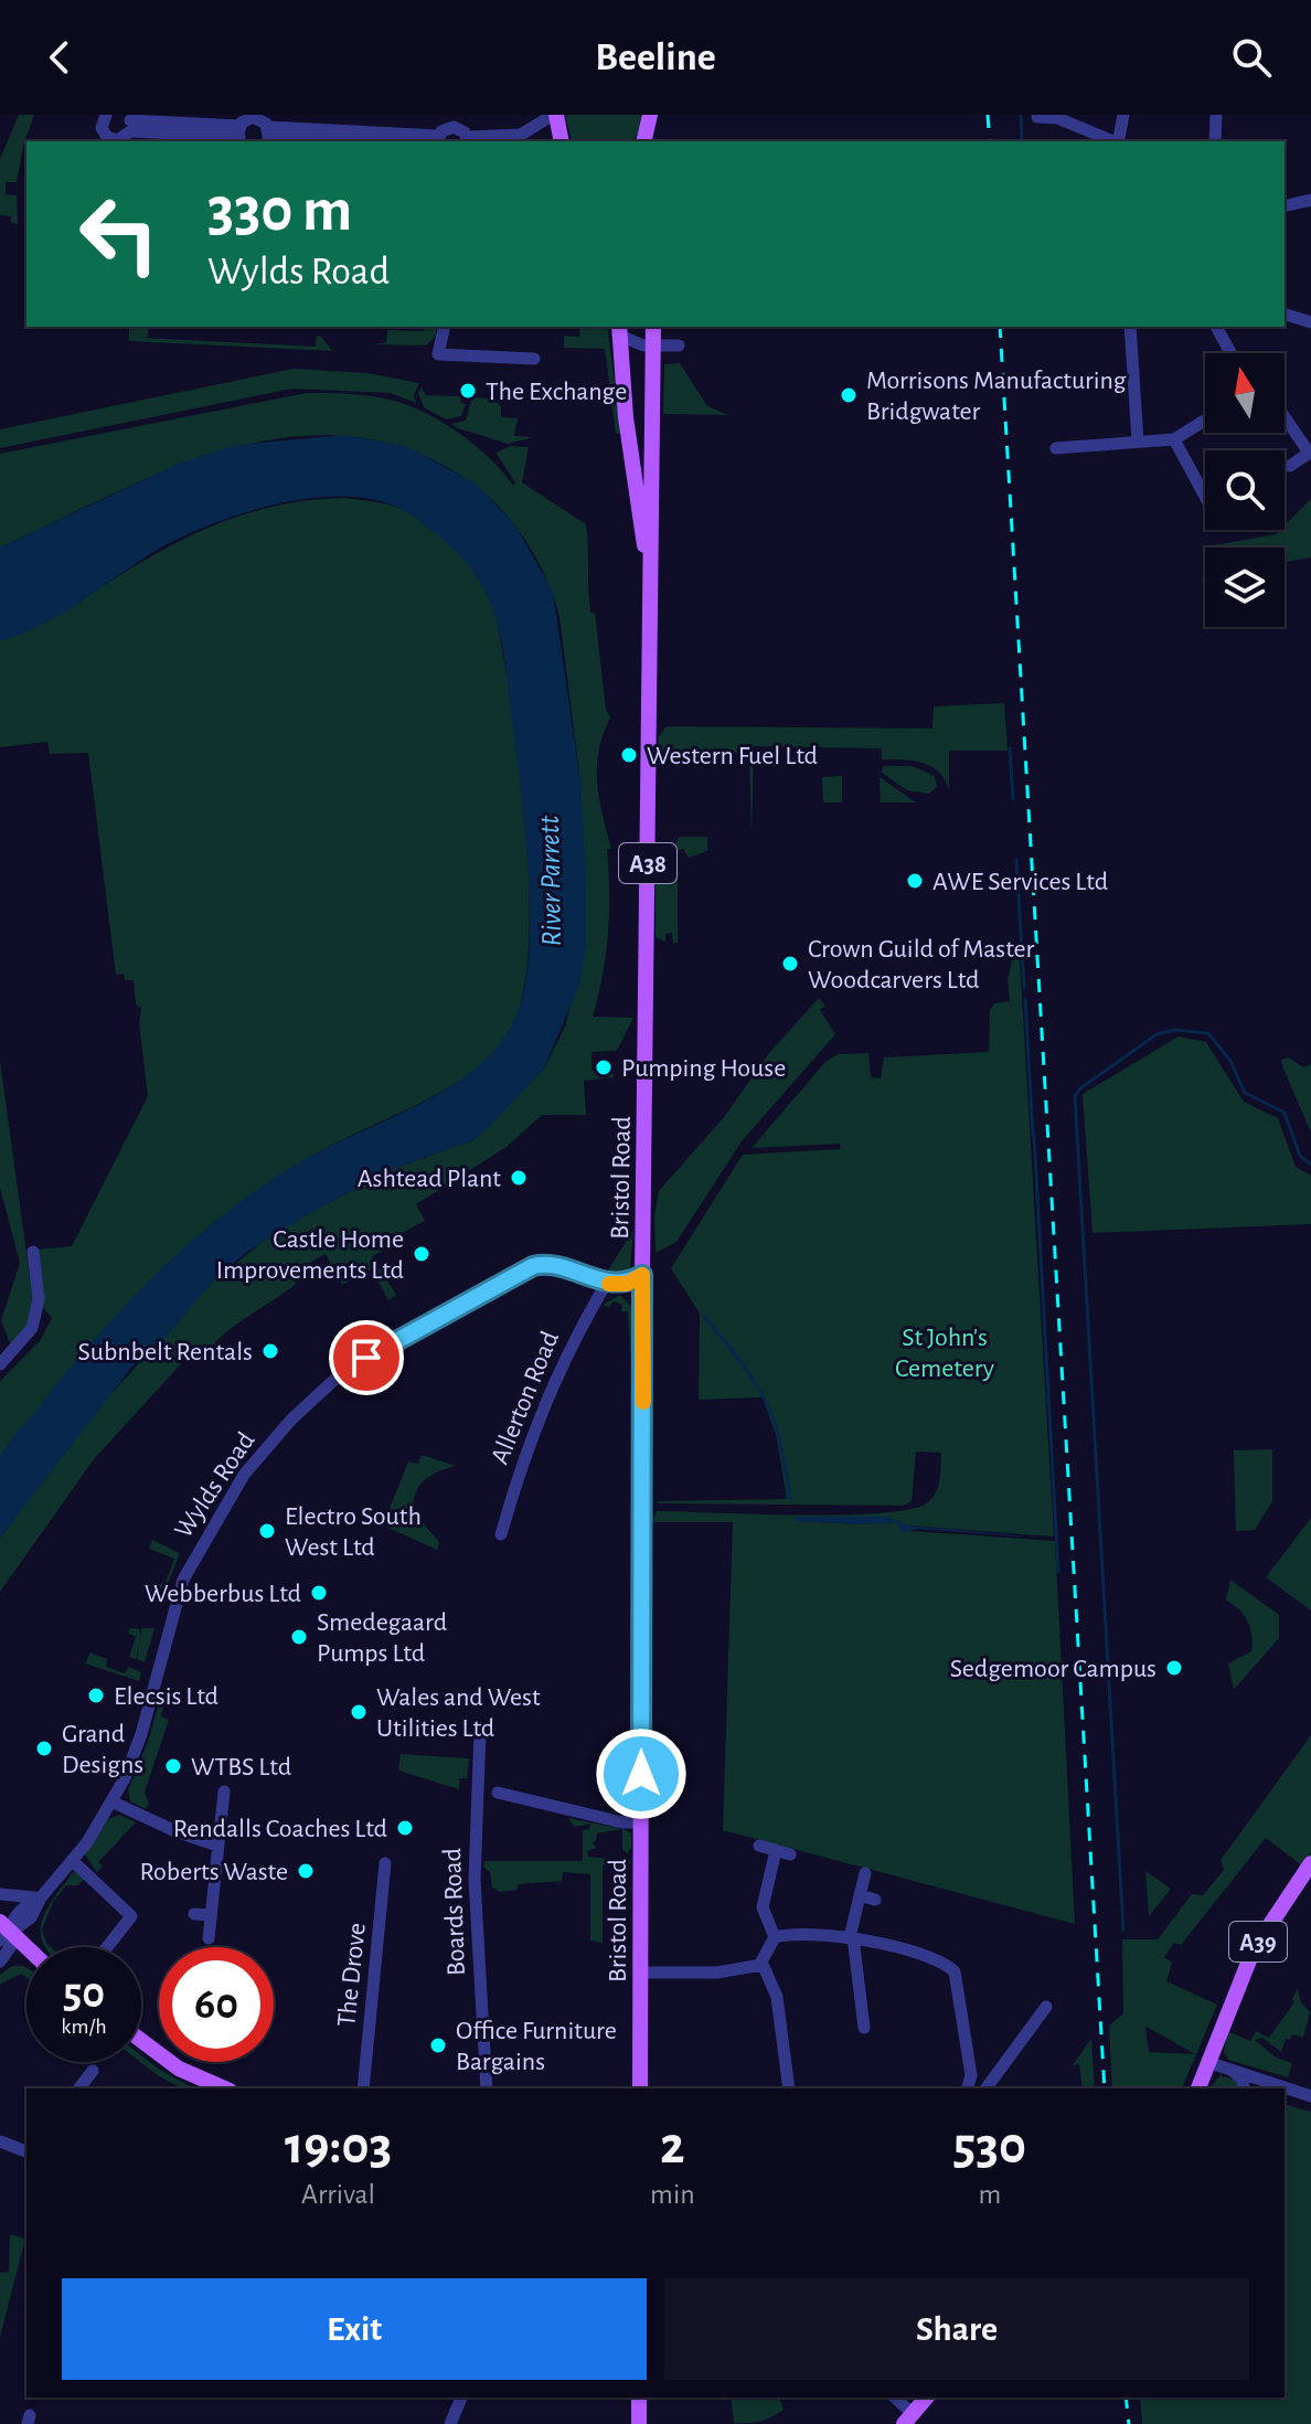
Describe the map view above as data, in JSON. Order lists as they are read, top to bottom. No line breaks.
{"streets":{"main road":["A38","Bristol Road","A39"],"street":["Allerton Road","Wylds Road","Boards Road","The Drove"]},"crossings":[["Allerton Road","Wylds Road"]],"water":["River Parrett"],"parks":["St John's Cemetery"],"places":["The Exchange","Morrisons Manufacturing Bridgwater","Western Fuel Ltd","AWE Services Ltd","Crown Guild of Master Woodcarvers Ltd","Pumping House","Ashtead Plant","Castle Home Improvements Ltd","Subnbelt Rentals","Electro South West Ltd","Webberbus Ltd","Smedegaard Pumps Ltd","Sedgemoor Campus","Elecsis Ltd","Wales and West Utilities Ltd","Grand Designs","WTBS Ltd","Rendalls Coaches Ltd","Roberts Waste","Office Furniture Bargains"],"north":"top","page":{"header":"Beeline","turn":["330 m","Wylds Road"],"speed":"50 km/h","limit":"60","eta":["19:03","Arrival","2","min","530","m"],"buttons":["Exit","Share"]}}
